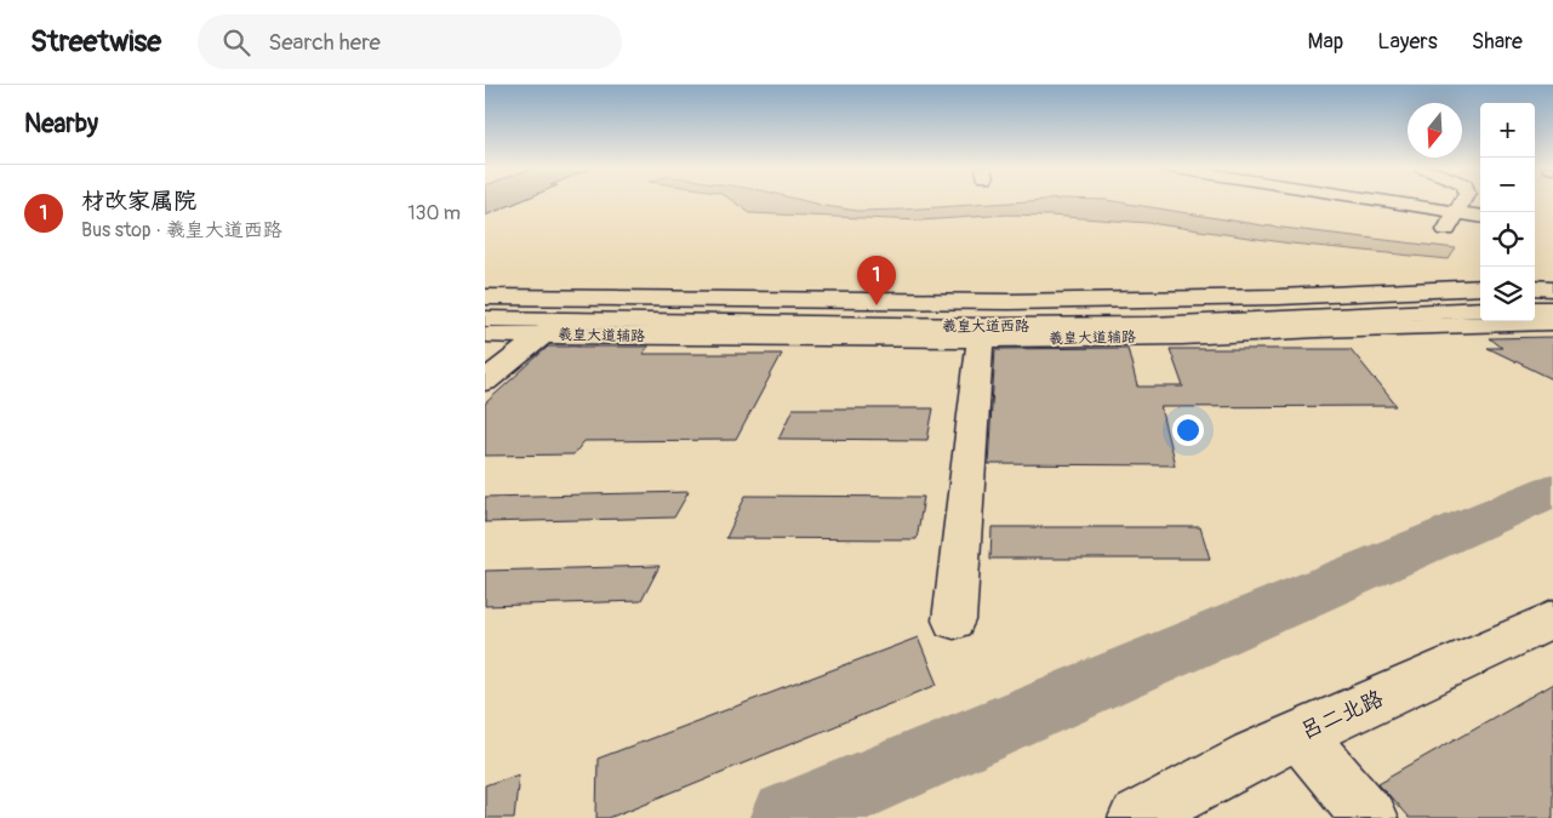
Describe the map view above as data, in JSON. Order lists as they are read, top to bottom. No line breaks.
{"streets":{"main road":["羲皇大道西路","羲皇大道辅路","吕二北路"]},"crossings":[["羲皇大道西路","羲皇大道辅路"]],"north":"bottom","page":{"header":"Streetwise","search":"Search here","nav":["Map","Layers","Share"],"heading":"Nearby","map_buttons":["+","−"],"list":[{"mark":"1","name":"材改家属院","note":"Bus stop · 羲皇大道西路","value":"130 m"}],"pins":"1"}}
